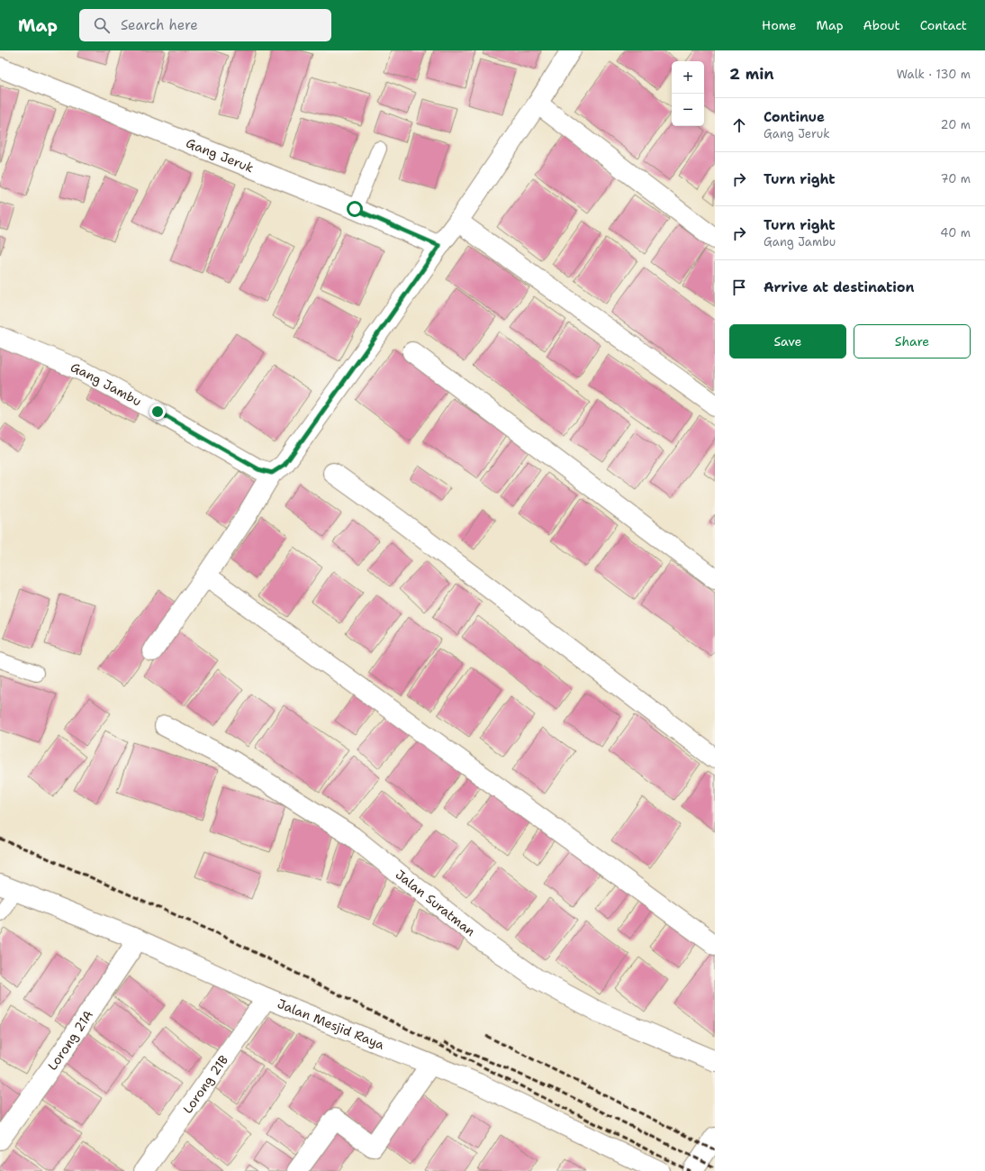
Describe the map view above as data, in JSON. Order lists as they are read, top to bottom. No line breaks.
{"streets":{"street":["Gang Jeruk","Gang Jambu","Jalan Suratman","Jalan Mesjid Raya","Lorong 21A","Lorong 21B"]},"crossings":[["Jalan Mesjid Raya","Lorong 21A"],["Jalan Mesjid Raya","Lorong 21B"]],"page":{"header":"Map","search":"Search here","nav":["Home","Map","About","Contact"],"heading":["2 min","Walk · 130 m"],"map_buttons":["+","−"],"list":[["Continue","Gang Jeruk","20 m"],["Turn right","70 m"],["Turn right","Gang Jambu","40 m"],"Arrive at destination"],"buttons":["Save","Share"]}}
